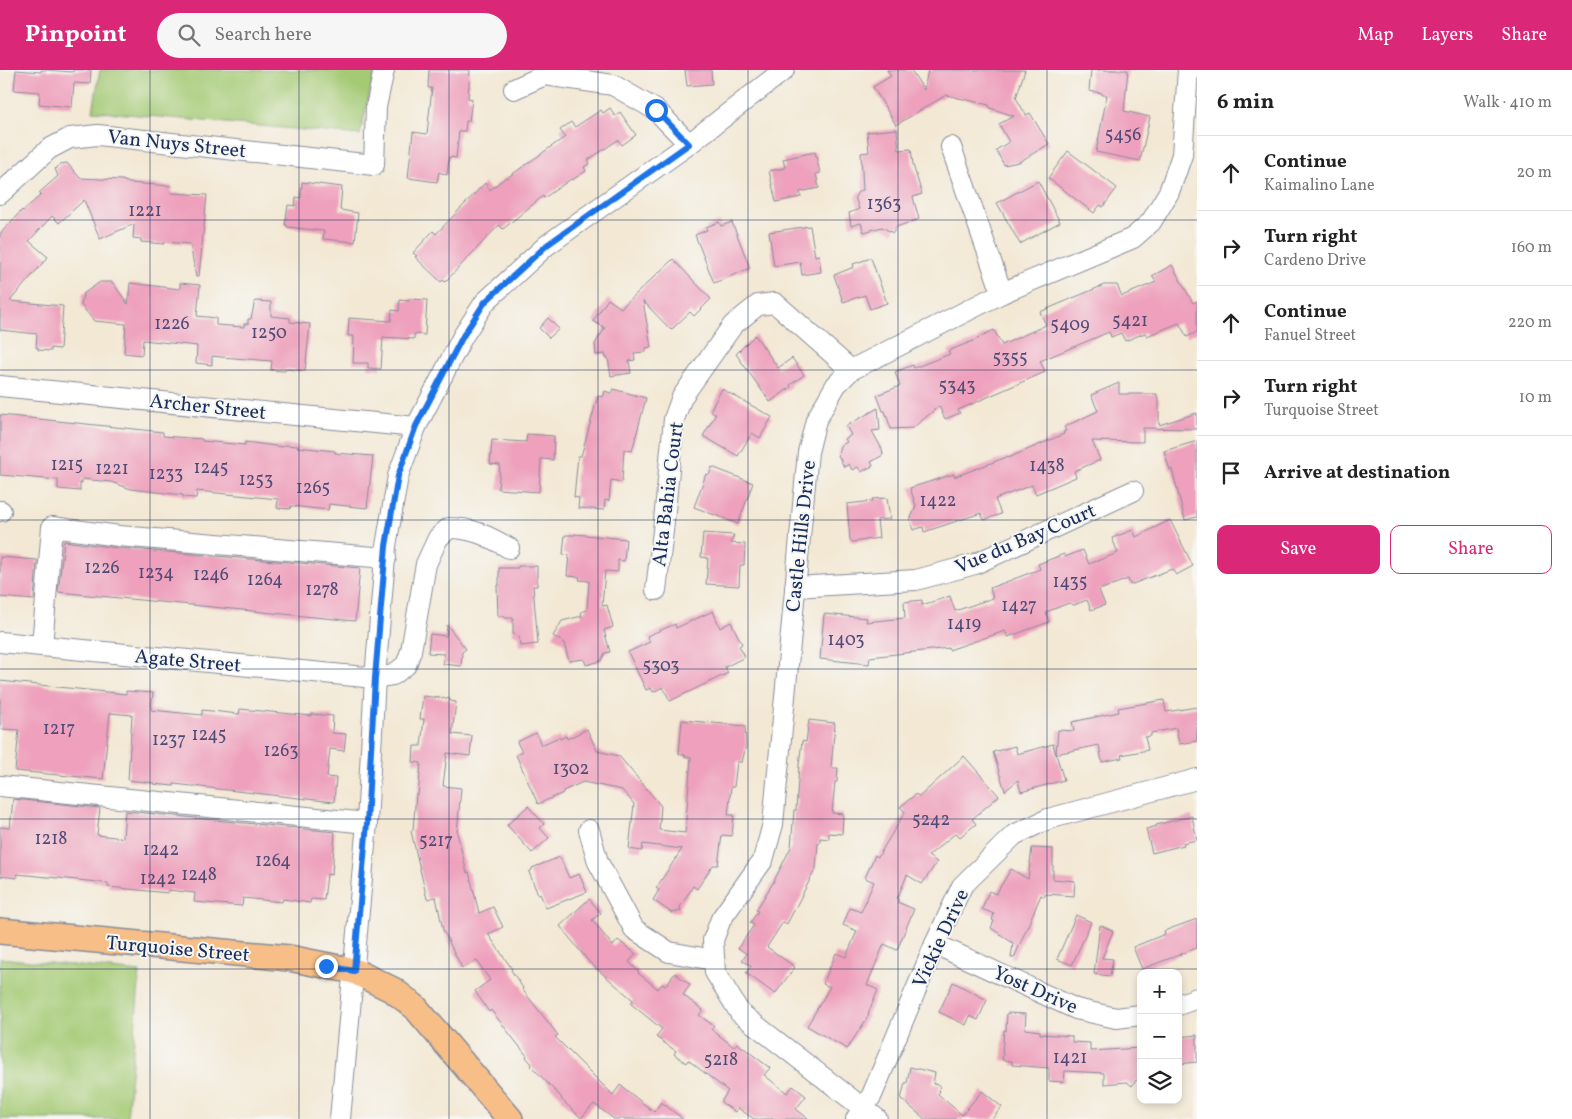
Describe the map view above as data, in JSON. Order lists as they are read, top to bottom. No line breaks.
{"streets":{"main road":["Turquoise Street"],"street":["Van Nuys Street","Archer Street","Alta Bahia Court","Castle Hills Drive","Vue du Bay Court","Agate Street","Vickie Drive","Yost Drive"]},"crossings":[["Alta Bahia Court","Castle Hills Drive"],["Castle Hills Drive","Vue du Bay Court"],["Castle Hills Drive","Vickie Drive"],["Vickie Drive","Yost Drive"]],"house_numbers":["5456","1363","1221","5421","1226","5409","1250","5355","5343","1215","1438","1245","1221","1233","1253","1265","1422","1226","1234","1246","1264","1435","1278","1427","1419","1403","5303","1217","1245","1237","1263","1302","5242","1218","5217","1242","1264","1248","1242","1421","5218"],"page":{"header":"Pinpoint","search":"Search here","nav":["Map","Layers","Share"],"heading":["6 min","Walk · 410 m"],"list":[["Continue","Kaimalino Lane","20 m"],["Turn right","Cardeno Drive","160 m"],["Continue","Fanuel Street","220 m"],["Turn right","Turquoise Street","10 m"],"Arrive at destination"],"buttons":["Save","Share"],"map_buttons":["+","−"]}}
